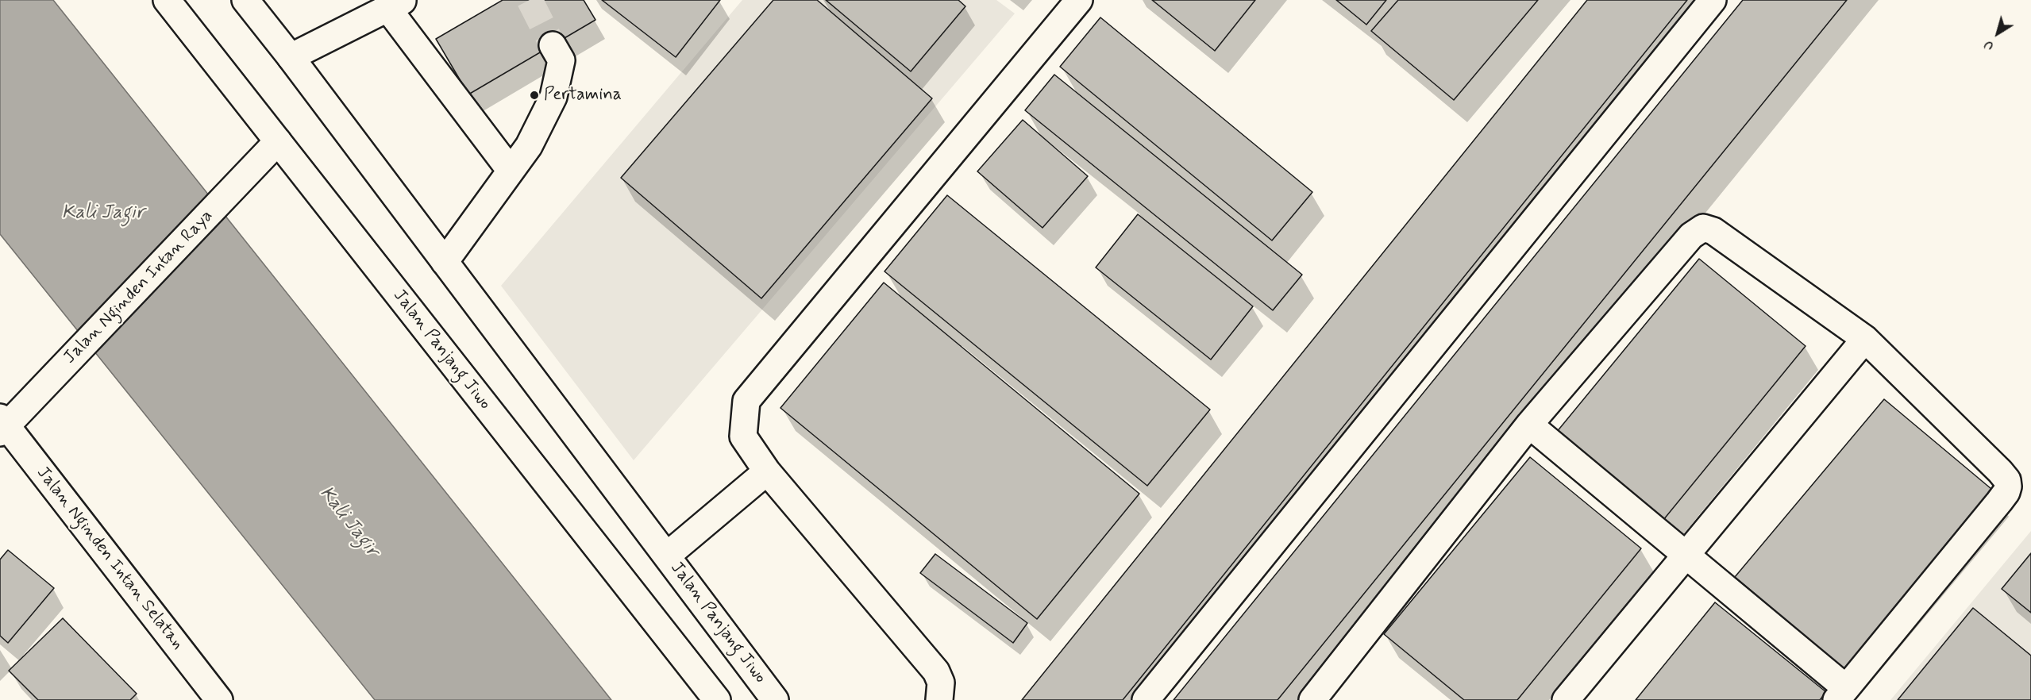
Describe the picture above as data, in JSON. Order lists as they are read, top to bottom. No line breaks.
{"streets":{"main road":["Jalan Nginden Intan Raya","Jalan Panjang Jiwo","Jalan Nginden Intan Selatan"]},"crossings":[["Jalan Nginden Intan Raya","Jalan Panjang Jiwo"],["Jalan Nginden Intan Raya","Jalan Nginden Intan Selatan"]],"water":["Kali Jagir"],"places":["Pertamina"],"north":"bottom left"}
